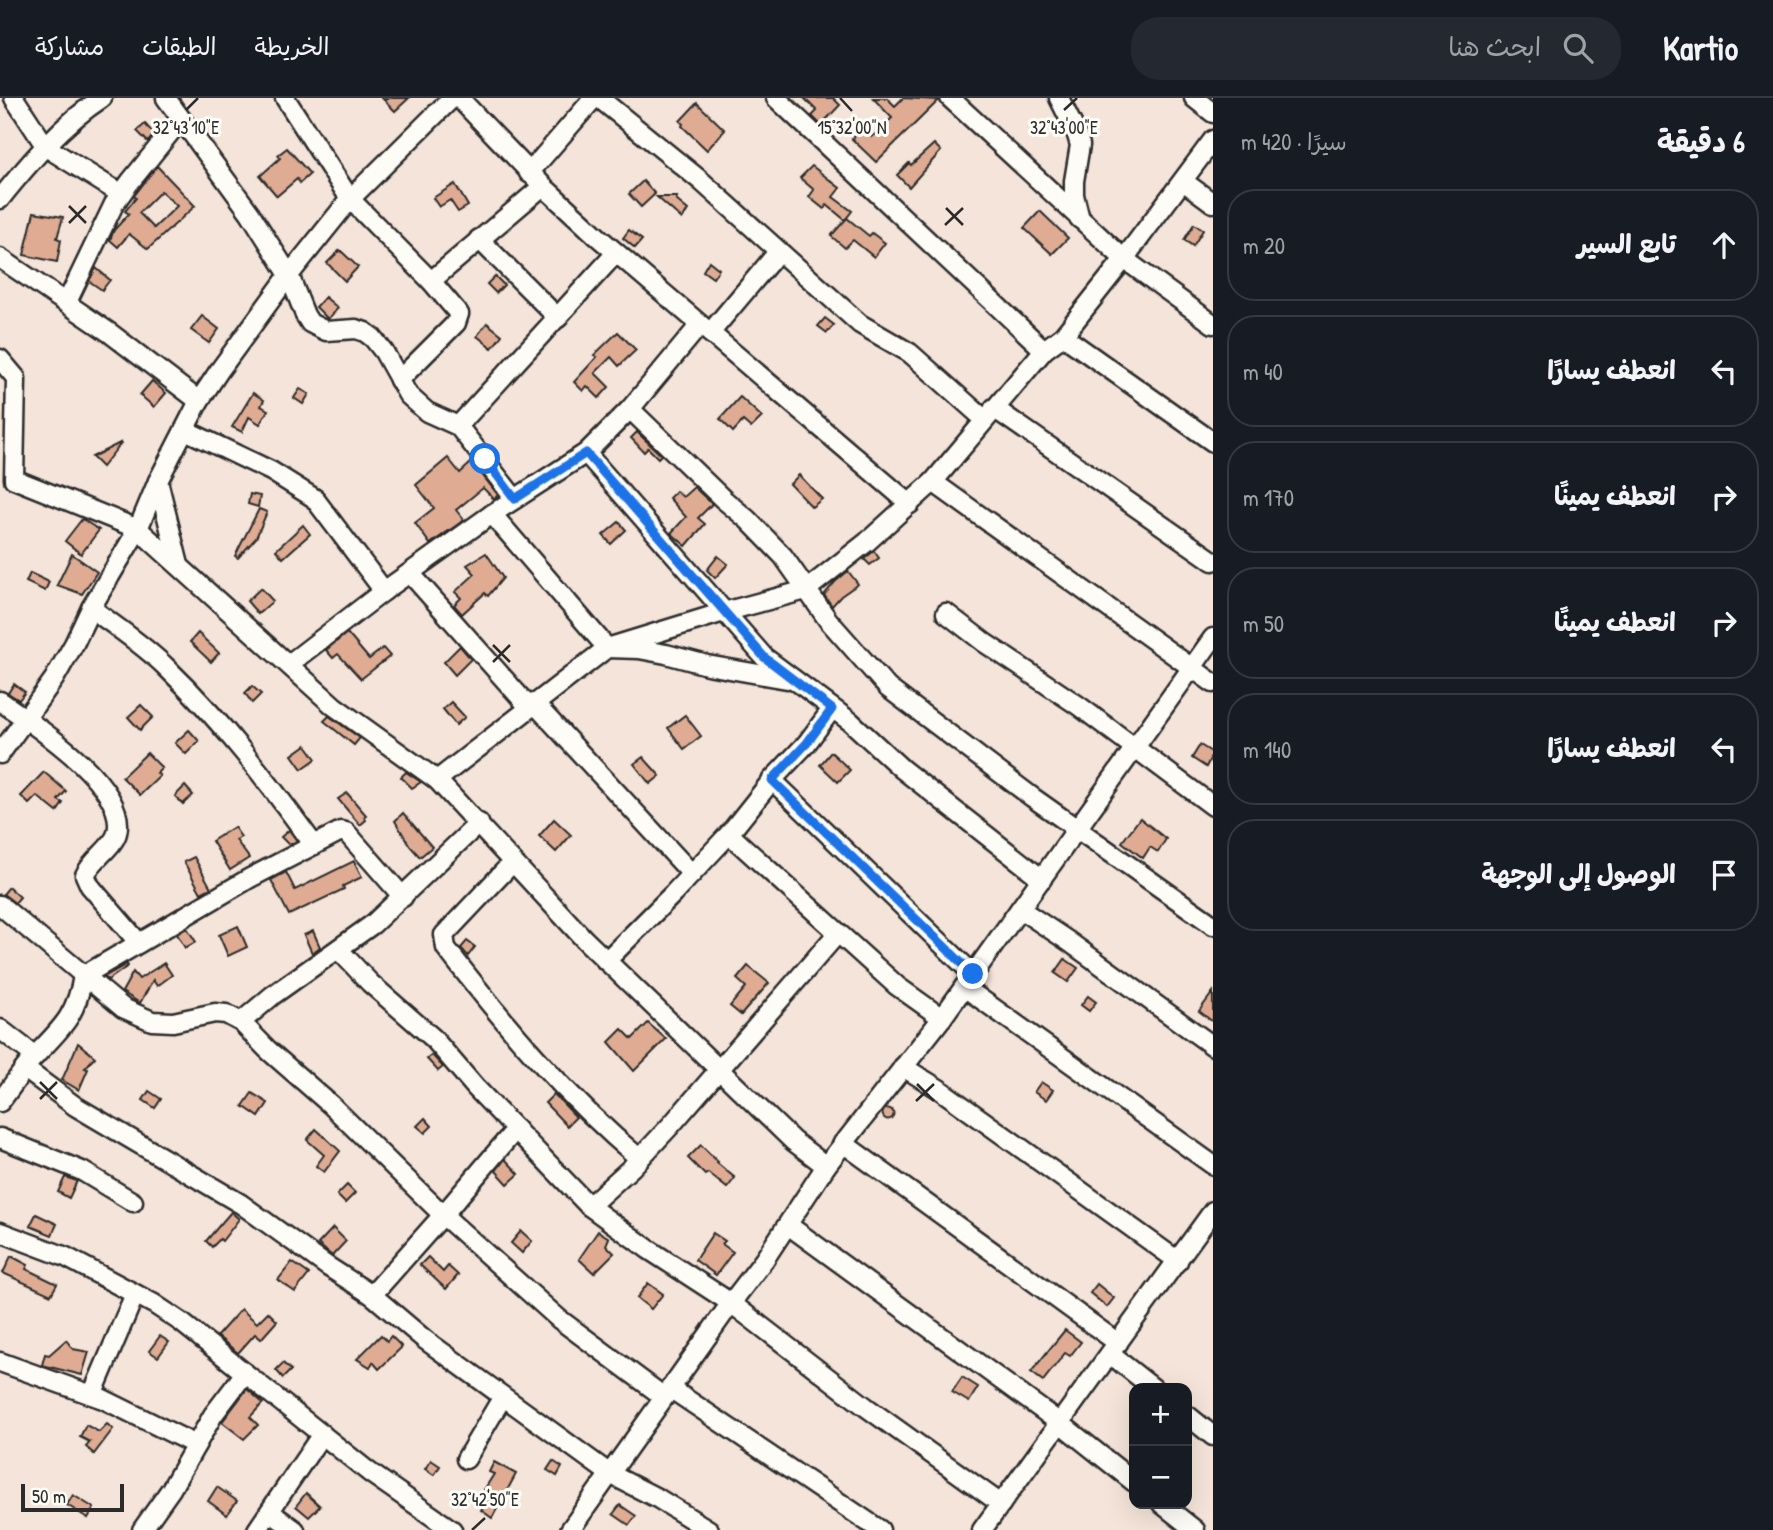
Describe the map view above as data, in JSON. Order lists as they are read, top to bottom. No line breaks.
{"scale_bar":"50 m","page":{"header":"Kartio","search":"ابحث هنا","nav":["الخريطة","الطبقات","مشاركة"],"heading":["6 دقيقة","سيرًا · 420 m"],"list":[["تابع السير","20 m"],["انعطف يسارًا","40 m"],["انعطف يمينًا","170 m"],["انعطف يمينًا","50 m"],["انعطف يسارًا","140 m"],"الوصول إلى الوجهة"],"map_buttons":["+","−"],"scale":"50 m"},"coordinates":["32°43'10\"E","32°43'00\"E","15°32'00\"N","32°42'50\"E"]}
